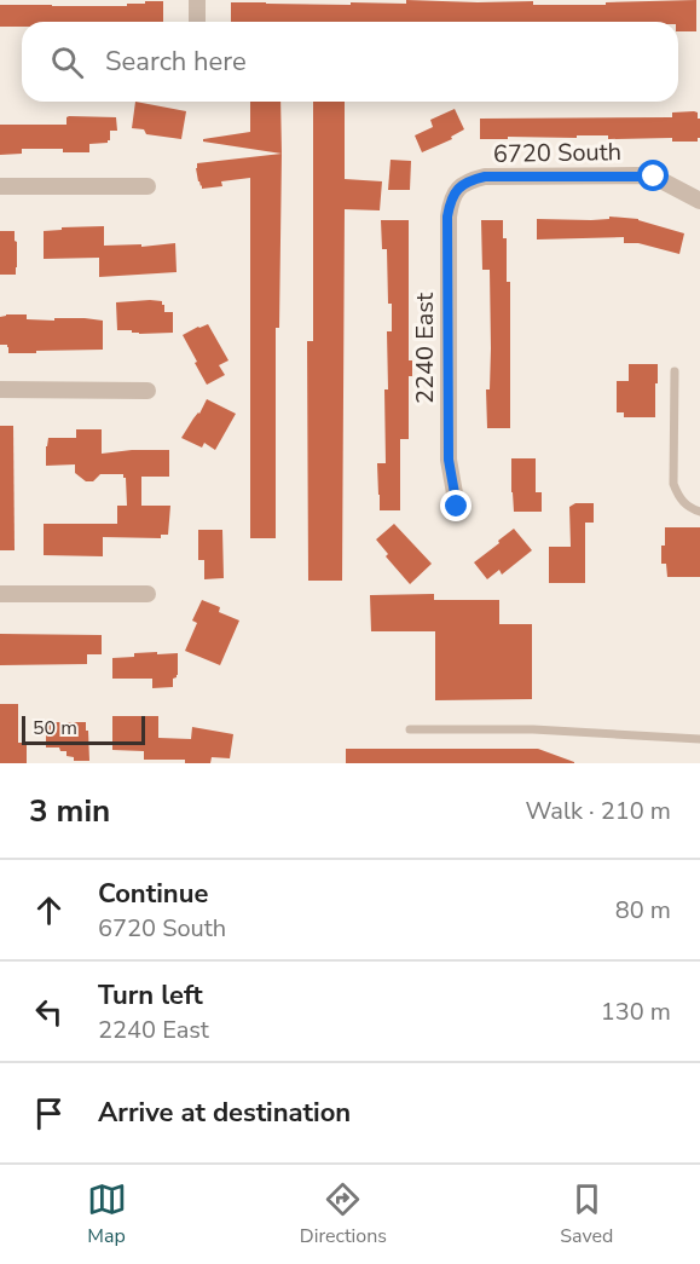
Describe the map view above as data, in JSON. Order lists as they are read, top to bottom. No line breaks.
{"streets":{"street":["6720 South","2240 East"]},"crossings":[["6720 South","2240 East"]],"scale_bar":"50 m","page":{"search":"Search here","scale":"50 m","heading":["3 min","Walk · 210 m"],"list":[["Continue","6720 South","80 m"],["Turn left","2240 East","130 m"],"Arrive at destination"],"nav":["Map","Directions","Saved"]}}
